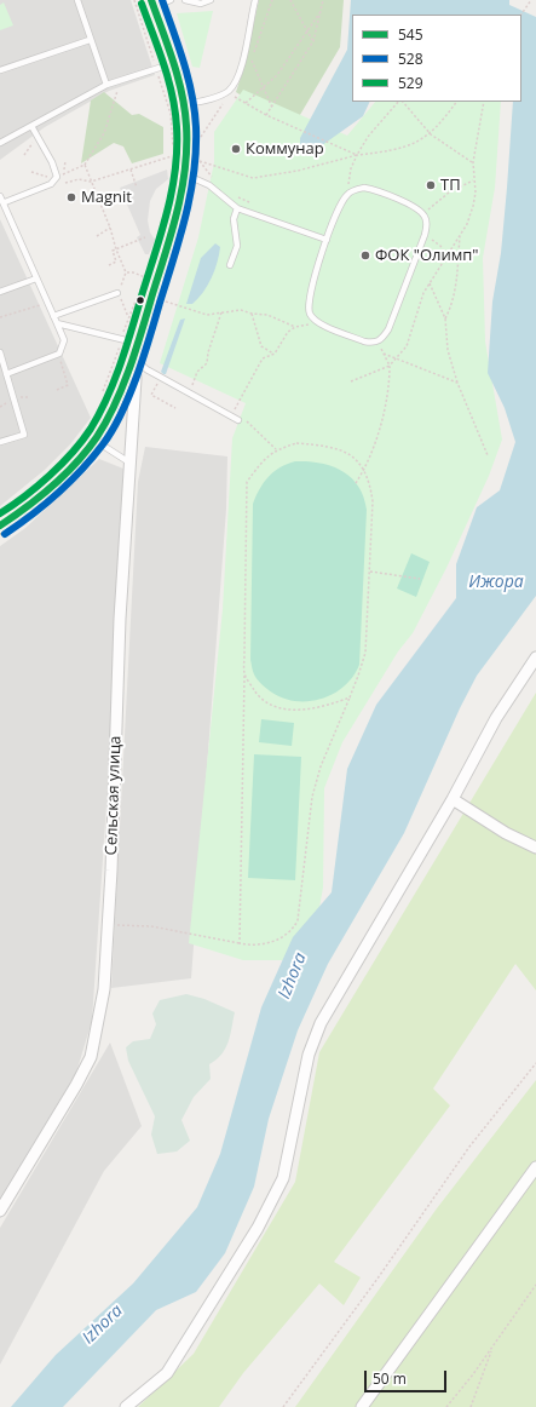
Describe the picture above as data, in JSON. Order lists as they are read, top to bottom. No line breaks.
{"streets":{"street":["Сельская улица"]},"water":["Ижора","Izhora"],"places":["Коммунар","ТП","Magnit","ФОК \"Олимп\""],"lines":["transit line 545","transit line 528","transit line 529"],"legend":["545","528","529"],"scale_bar":"50 m"}
